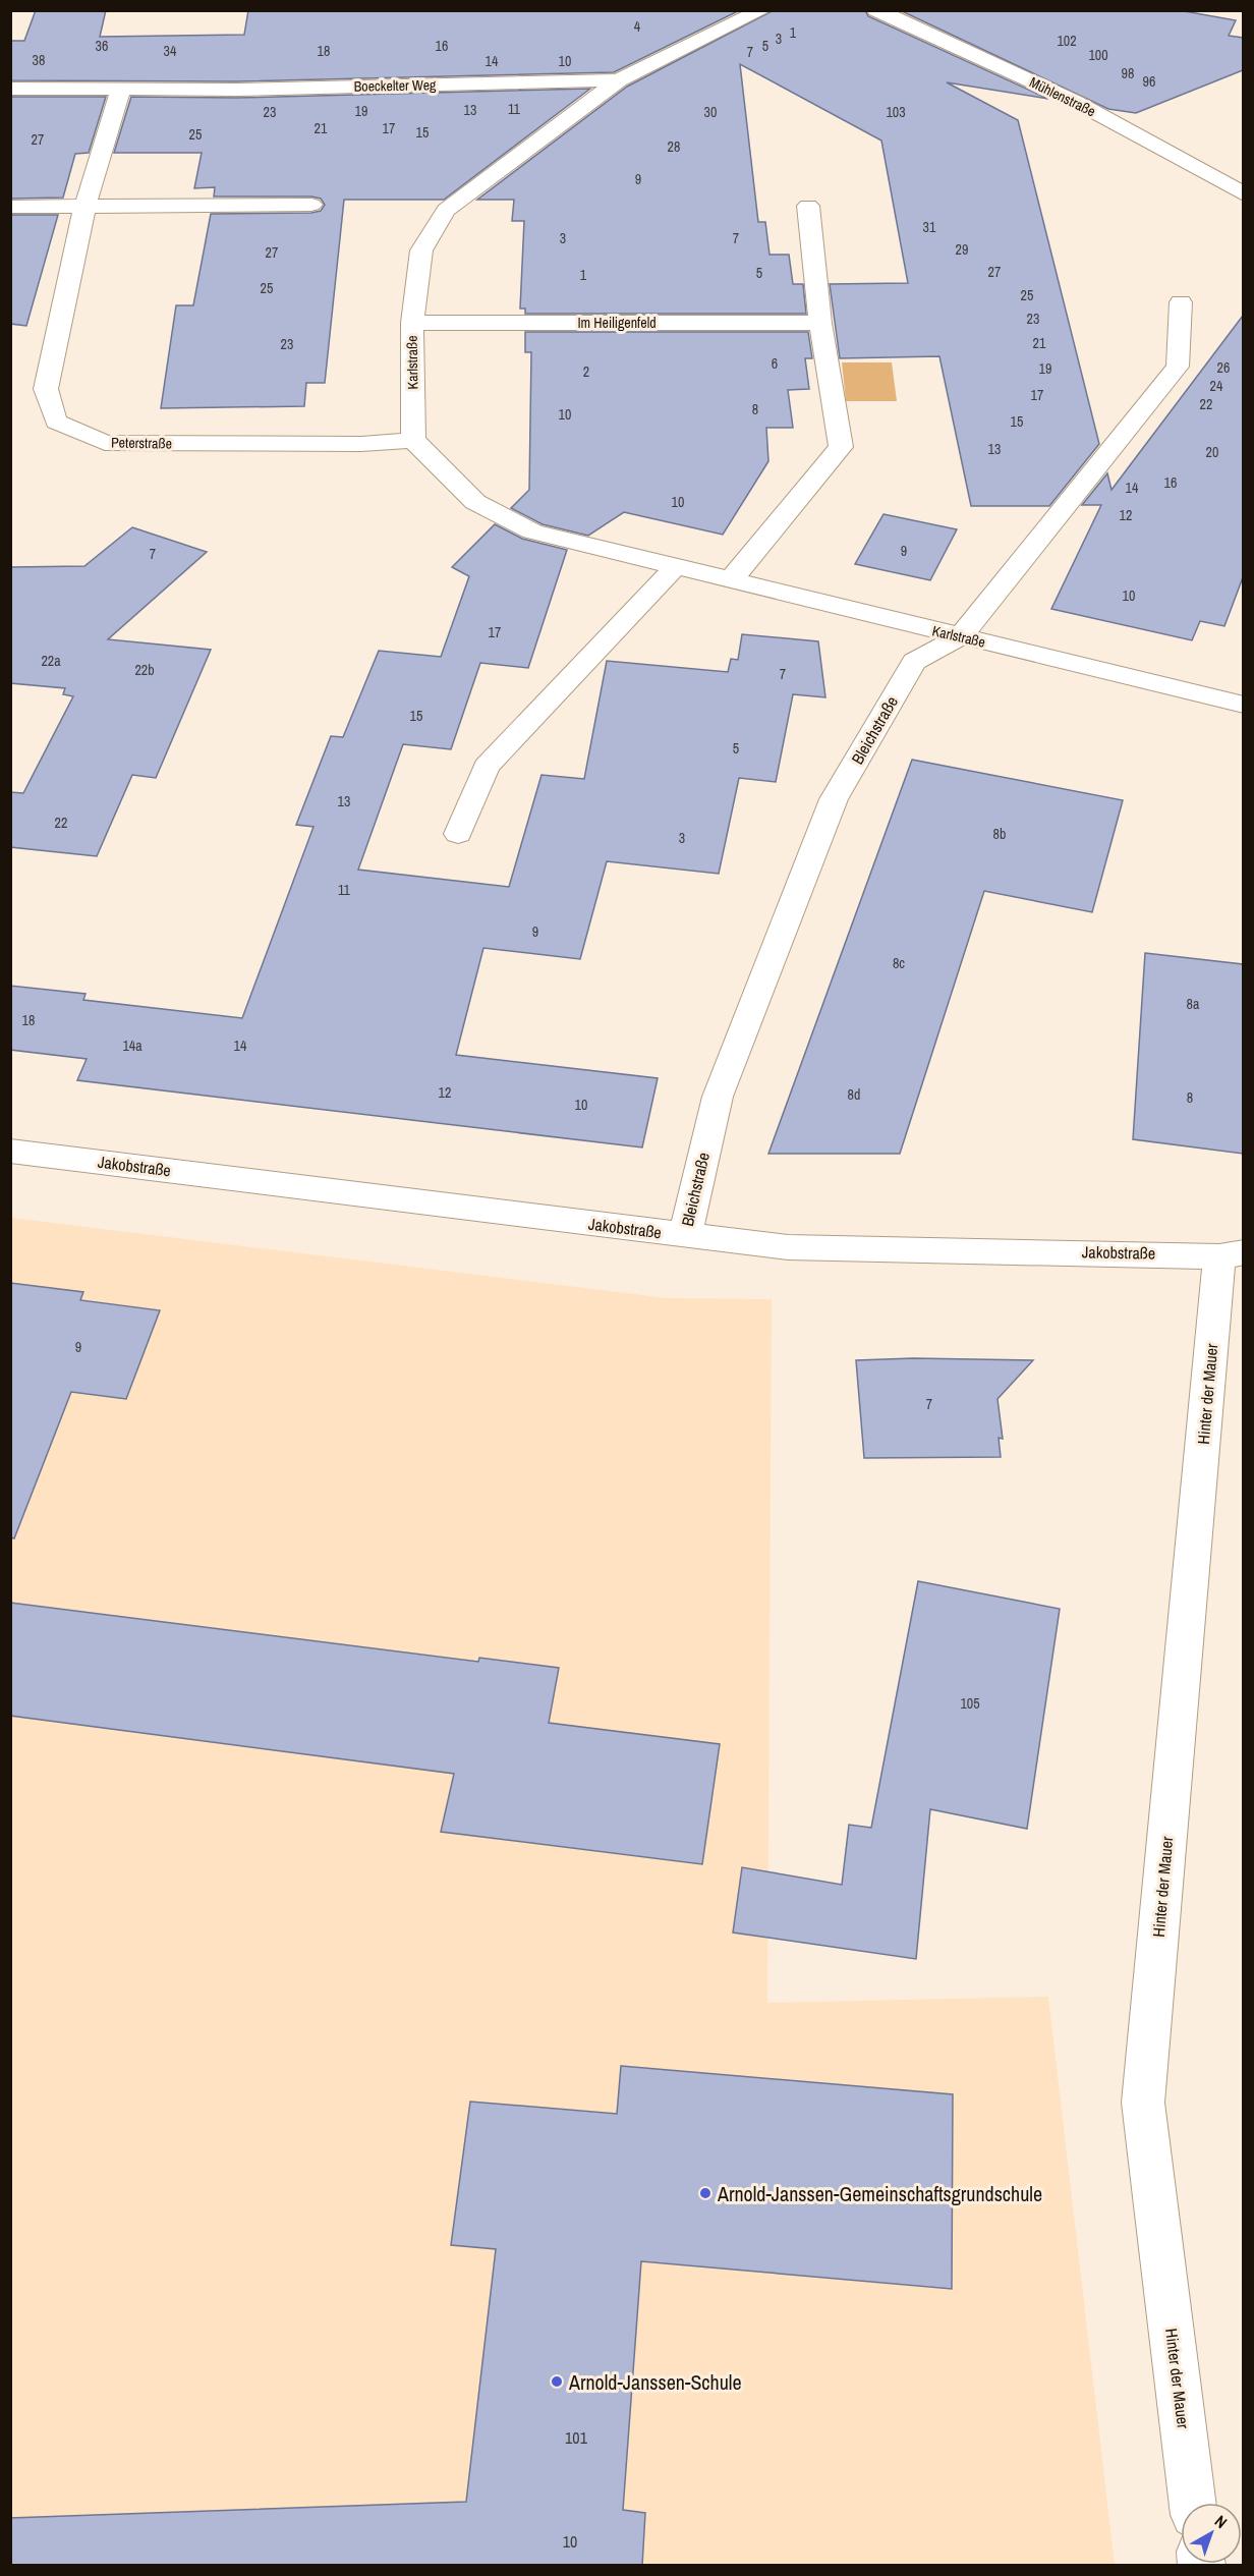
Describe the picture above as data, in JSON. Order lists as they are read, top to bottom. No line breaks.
{"streets":{"street":["Boeckelter Weg","Mühlenstraße","Im Heiligenfeld","Karlstraße","Peterstraße","Bleichstraße","Jakobstraße","Hinter der Mauer"]},"crossings":[["Boeckelter Weg","Karlstraße"],["Boeckelter Weg","Peterstraße"],["Im Heiligenfeld","Karlstraße"],["Karlstraße","Peterstraße"],["Karlstraße","Bleichstraße"],["Bleichstraße","Jakobstraße"],["Jakobstraße","Hinter der Mauer"]],"places":["Arnold-Janssen-Gemeinschaftsgrundschule","Arnold-Janssen-Schule"],"house_numbers":["4","1","3","102","36","16","5","34","18","7","100","38","14","10","98","96","11","13","19","23","30","103","21","17","15","25","27","28","9","31","3","7","29","27","27","5","1","25","25","23","21","23","6","26","19","2","24","17","22","8","10","15","13","20","16","14","10","12","9","7","10","17","22a","22b","7","15","5","13","22","8b","3","11","9","8c","8a","18","14a","14","12","8d","8","10","9","7","105","101","10"],"north":"top right"}
